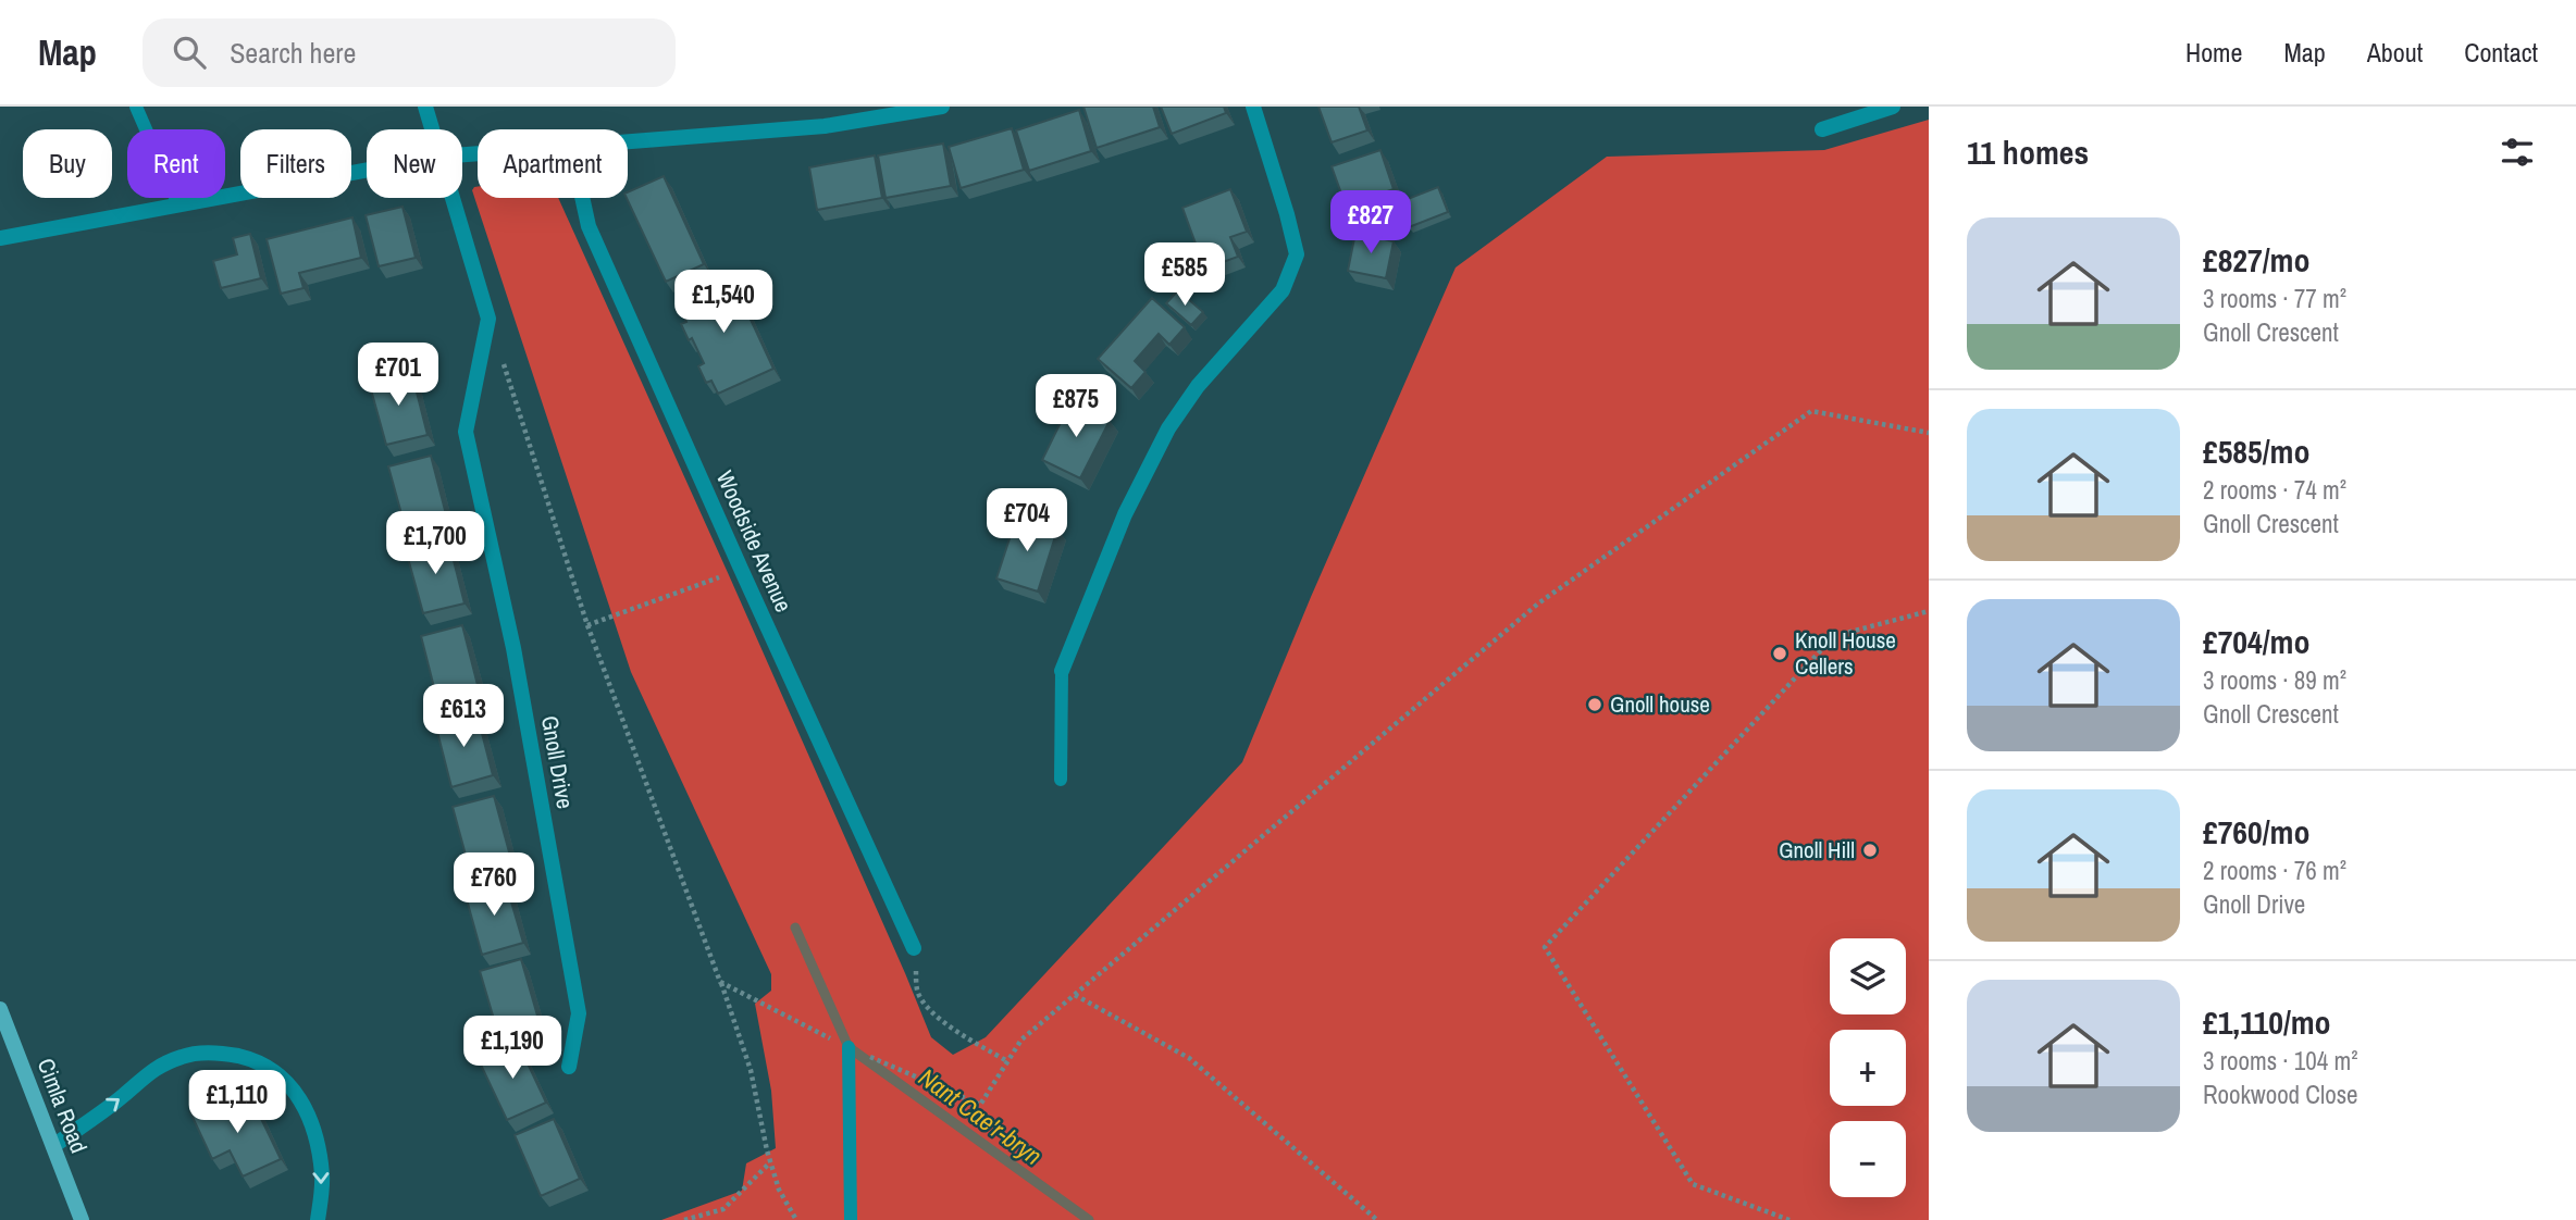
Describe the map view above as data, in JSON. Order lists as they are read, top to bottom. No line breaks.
{"streets":{"main road":["Cimla Road"],"street":["Woodside Avenue","Gnoll Drive"]},"water":["Nant Cae'r-bryn"],"places":["Knoll House Cellers","Gnoll house","Gnoll Hill"],"page":{"header":"Map","search":"Search here","nav":["Home","Map","About","Contact"],"heading":"11 homes","chip":["Buy","Rent","Filters","New","Apartment"],"price":["£827","£585","£1,540","£701","£875","£704","£1,700","£613","£760","£1,190","£1,110"],"list":[{"name":"£827/mo","note":"3 rooms · 77 m² · Gnoll Crescent"},{"name":"£585/mo","note":"2 rooms · 74 m² · Gnoll Crescent"},{"name":"£704/mo","note":"3 rooms · 89 m² · Gnoll Crescent"},{"name":"£760/mo","note":"2 rooms · 76 m² · Gnoll Drive"},{"name":"£1,110/mo","note":"3 rooms · 104 m² · Rookwood Close"}],"map_buttons":["+","−"]}}
